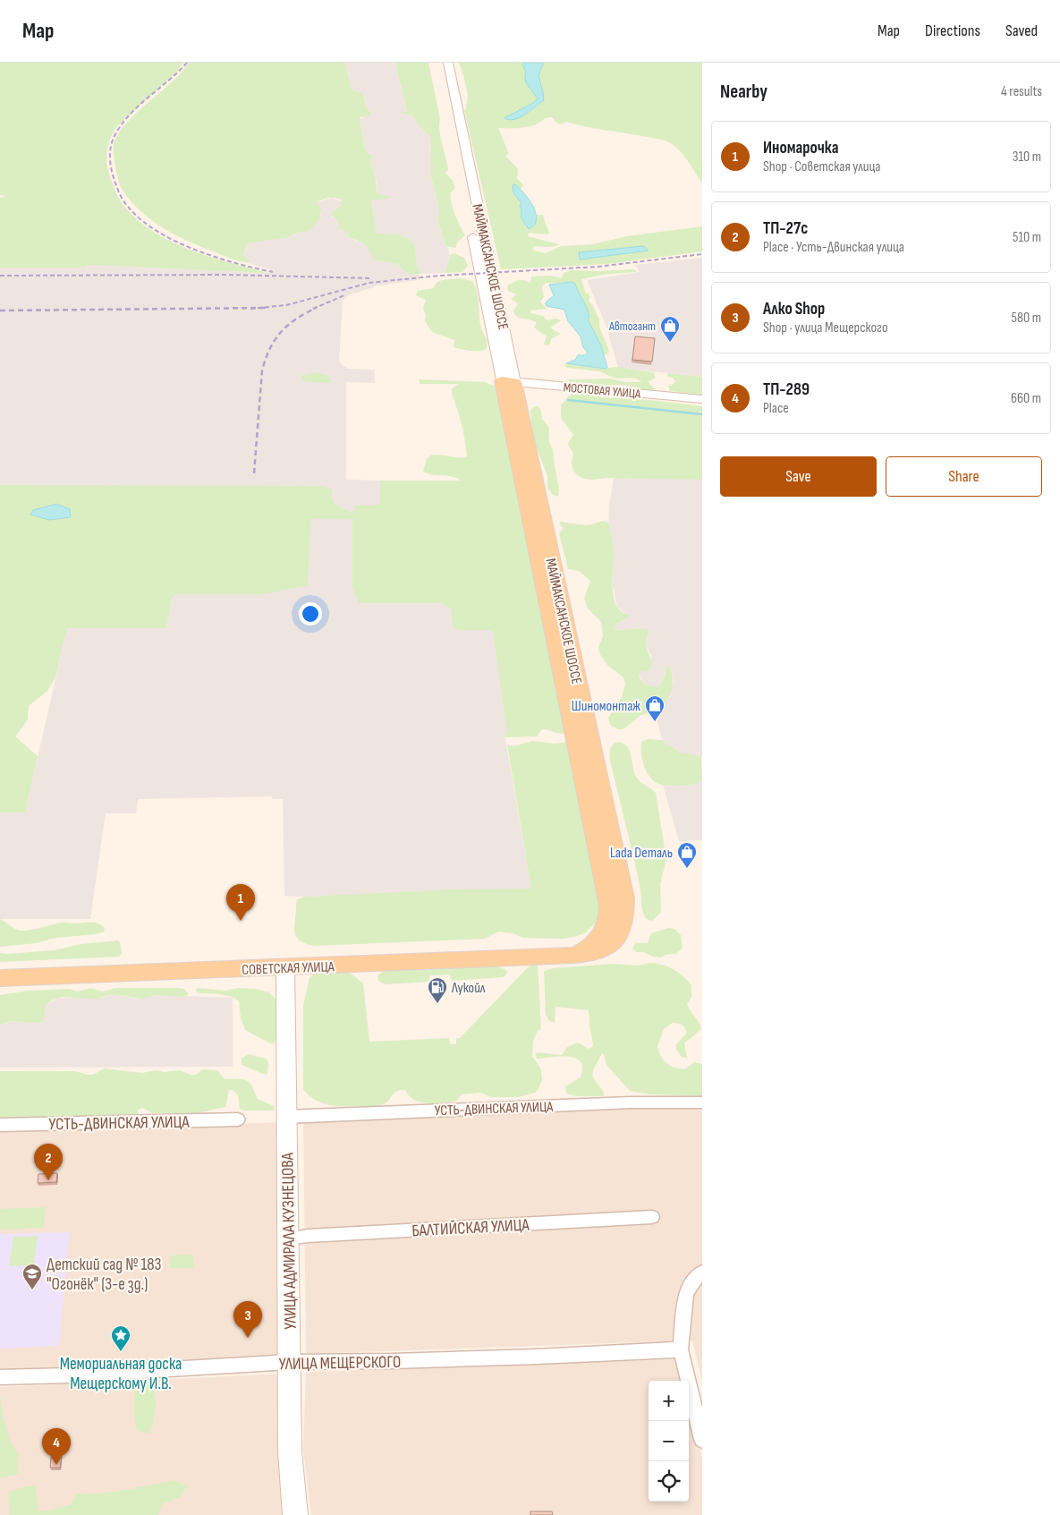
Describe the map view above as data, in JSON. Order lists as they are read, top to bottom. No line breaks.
{"streets":{"main road":["МАЙМАКСАНСКОЕ ШОССЕ","МОСТОВАЯ УЛИЦА","СОВЕТСКАЯ УЛИЦА","УЛИЦА АДМИРАЛА КУЗНЕЦОВА"],"street":["УСТЬ-ДВИНСКАЯ УЛИЦА","БАЛТИЙСКАЯ УЛИЦА","УЛИЦА МЕЩЕРСКОГО"]},"crossings":[["МАЙМАКСАНСКОЕ ШОССЕ","МОСТОВАЯ УЛИЦА"],["МАЙМАКСАНСКОЕ ШОССЕ","СОВЕТСКАЯ УЛИЦА"],["СОВЕТСКАЯ УЛИЦА","УЛИЦА АДМИРАЛА КУЗНЕЦОВА"],["УСТЬ-ДВИНСКАЯ УЛИЦА","УЛИЦА АДМИРАЛА КУЗНЕЦОВА"],["БАЛТИЙСКАЯ УЛИЦА","УЛИЦА АДМИРАЛА КУЗНЕЦОВА"],["УЛИЦА АДМИРАЛА КУЗНЕЦОВА","УЛИЦА МЕЩЕРСКОГО"]],"places":{"shop":["Автогант","Шиномонтаж","Lada Dеталь"],"fuel station":["Лукойл"],"school or university":["Детский сад № 183 \"Огонёк\" (3-е зд.)"],"place":["Мемориальная доска Мещерскому И.В."]},"page":{"header":"Map","nav":["Map","Directions","Saved"],"heading":["Nearby","4 results"],"list":[{"mark":"1","name":"Иномарочка","note":"Shop · Советская улица","value":"310 m"},{"mark":"2","name":"ТП-27c","note":"Place · Усть-Двинская улица","value":"510 m"},{"mark":"3","name":"Алко Shop","note":"Shop · улица Мещерского","value":"580 m"},{"mark":"4","name":"ТП-289","note":"Place","value":"660 m"}],"buttons":["Save","Share"],"pins":["1","2","3","4"],"map_buttons":["+","−"]}}
